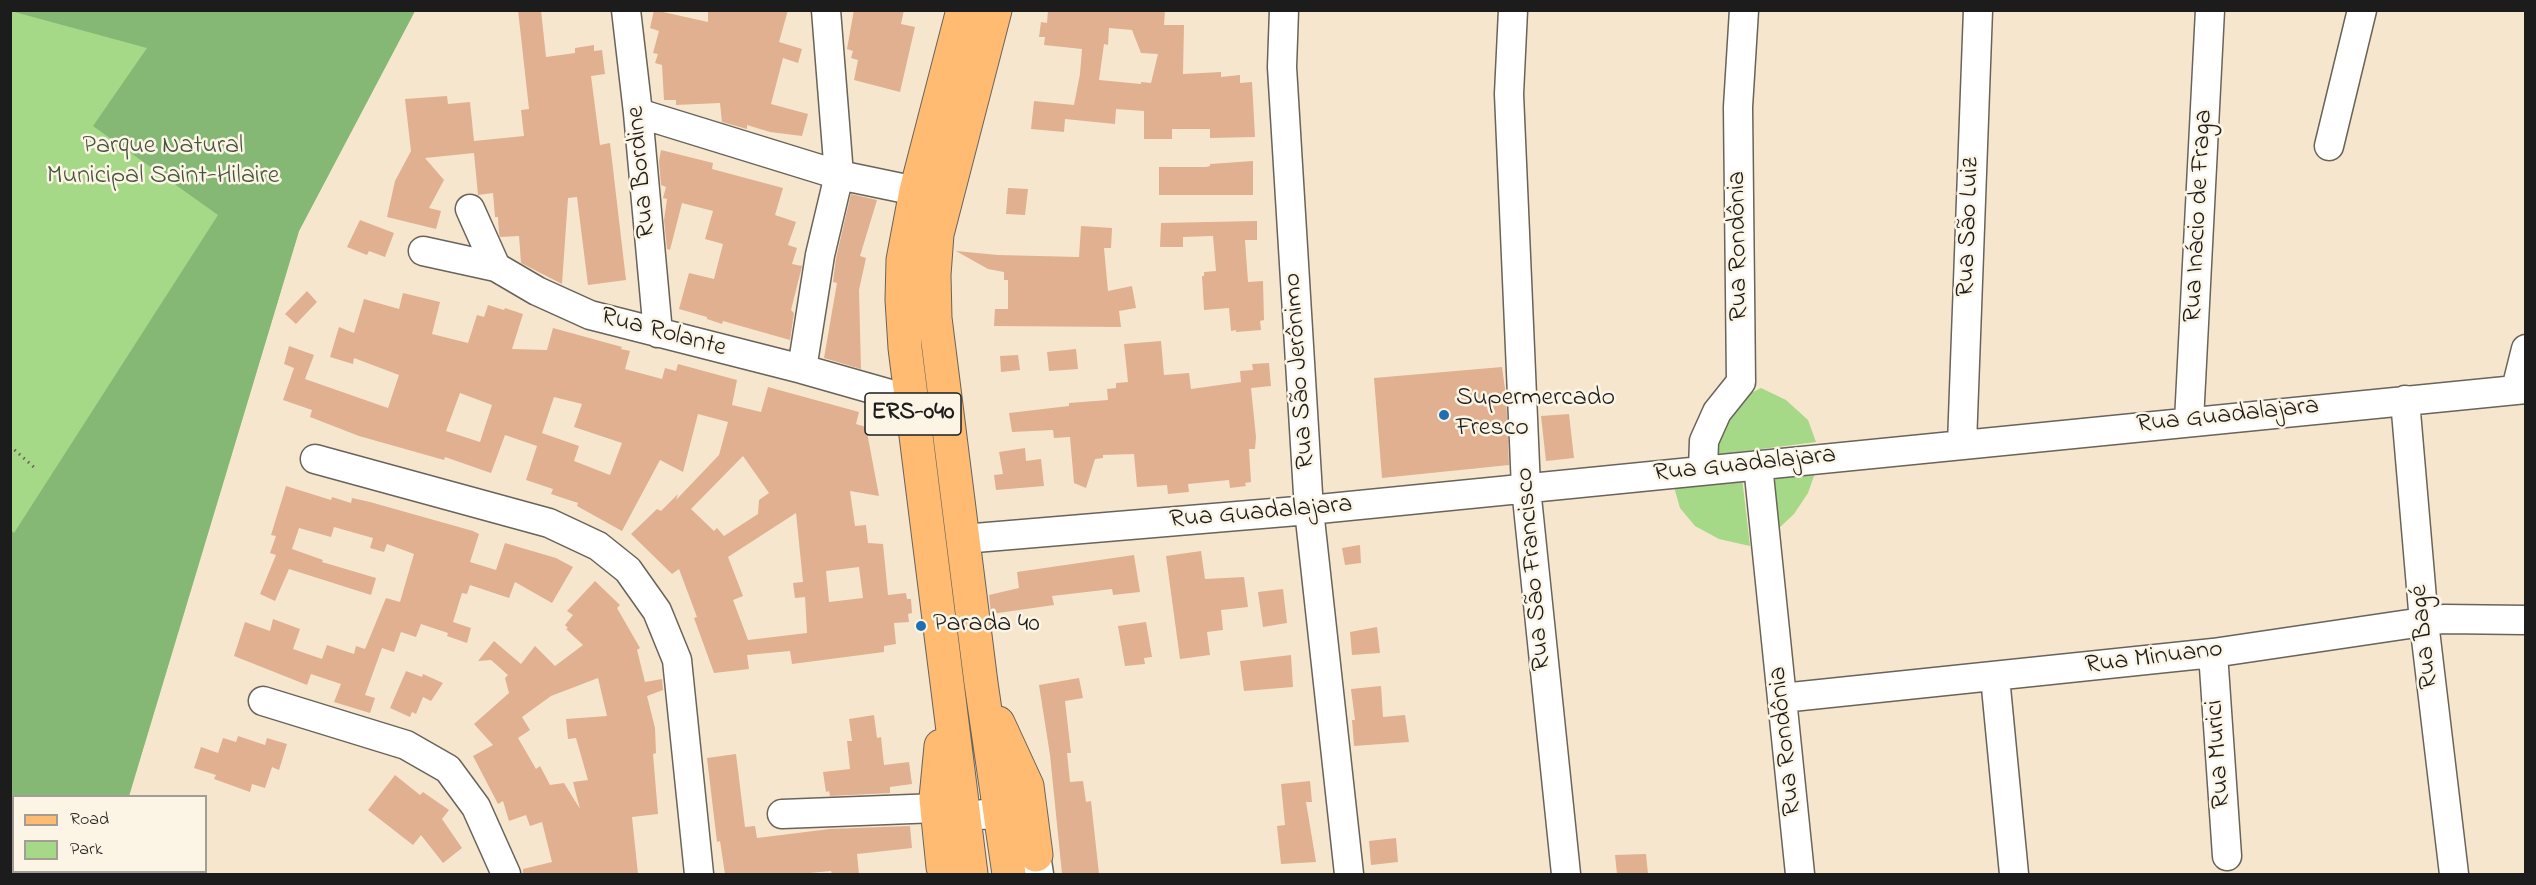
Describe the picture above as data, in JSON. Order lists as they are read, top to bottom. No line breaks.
{"streets":{"main road":["ERS-040"],"street":["Rua Bordine","Rua Inácio de Fraga","Rua São Luiz","Rua Rondônia","Rua Rolante","Rua São Jerônimo","Rua Guadalajara","Rua São Francisco","Rua Bagé","Rua Minuano","Rua Murici"]},"crossings":[["Rua Bordine","Rua Rolante"],["Rua Inácio de Fraga","Rua Guadalajara"],["Rua São Luiz","Rua Guadalajara"],["Rua Rondônia","Rua Guadalajara"],["Rua Rondônia","Rua Minuano"],["Rua Rolante","ERS-040"],["Rua São Jerônimo","Rua Guadalajara"],["ERS-040","Rua Guadalajara"],["Rua Guadalajara","Rua São Francisco"],["Rua Guadalajara","Rua Bagé"],["Rua Bagé","Rua Minuano"],["Rua Minuano","Rua Murici"]],"parks":["Parque Natural Municipal Saint-Hilaire"],"places":["Supermercado Fresco","Parada 40"],"legend":["Road","Park"]}
